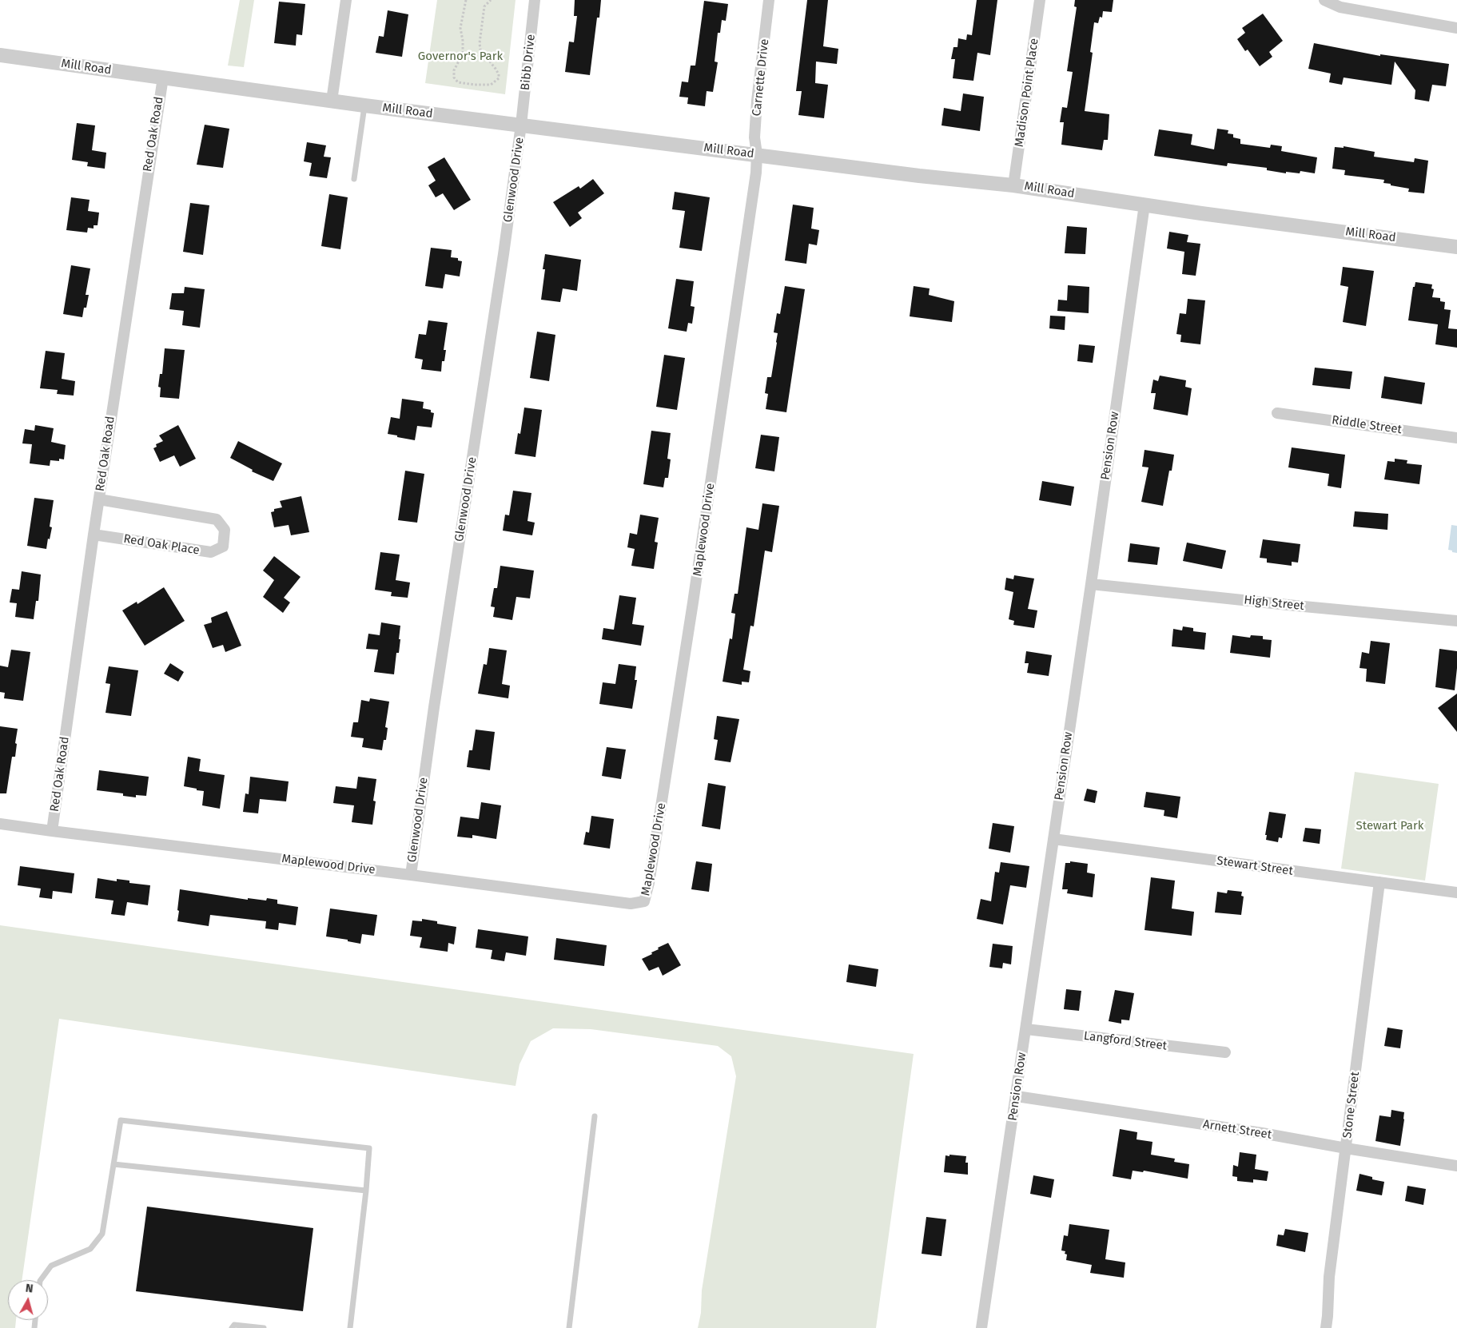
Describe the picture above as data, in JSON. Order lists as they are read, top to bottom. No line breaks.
{"streets":{"street":["Bibb Drive","Mill Road","Carnette Drive","Madison Point Place","Red Oak Road","Glenwood Drive","Riddle Street","Pension Row","Maplewood Drive","Red Oak Place","High Street","Stewart Street","Langford Street","Stone Street","Arnett Street"]},"crossings":[["Bibb Drive","Mill Road"],["Bibb Drive","Glenwood Drive"],["Mill Road","Carnette Drive"],["Mill Road","Madison Point Place"],["Mill Road","Red Oak Road"],["Mill Road","Glenwood Drive"],["Mill Road","Pension Row"],["Mill Road","Maplewood Drive"],["Carnette Drive","Maplewood Drive"],["Red Oak Road","Maplewood Drive"],["Red Oak Road","Red Oak Place"],["Glenwood Drive","Maplewood Drive"],["Pension Row","High Street"],["Pension Row","Stewart Street"],["Pension Row","Langford Street"],["Pension Row","Arnett Street"],["Stewart Street","Stone Street"],["Stone Street","Arnett Street"]],"parks":["Governor's Park","Stewart Park"],"north":"top"}
